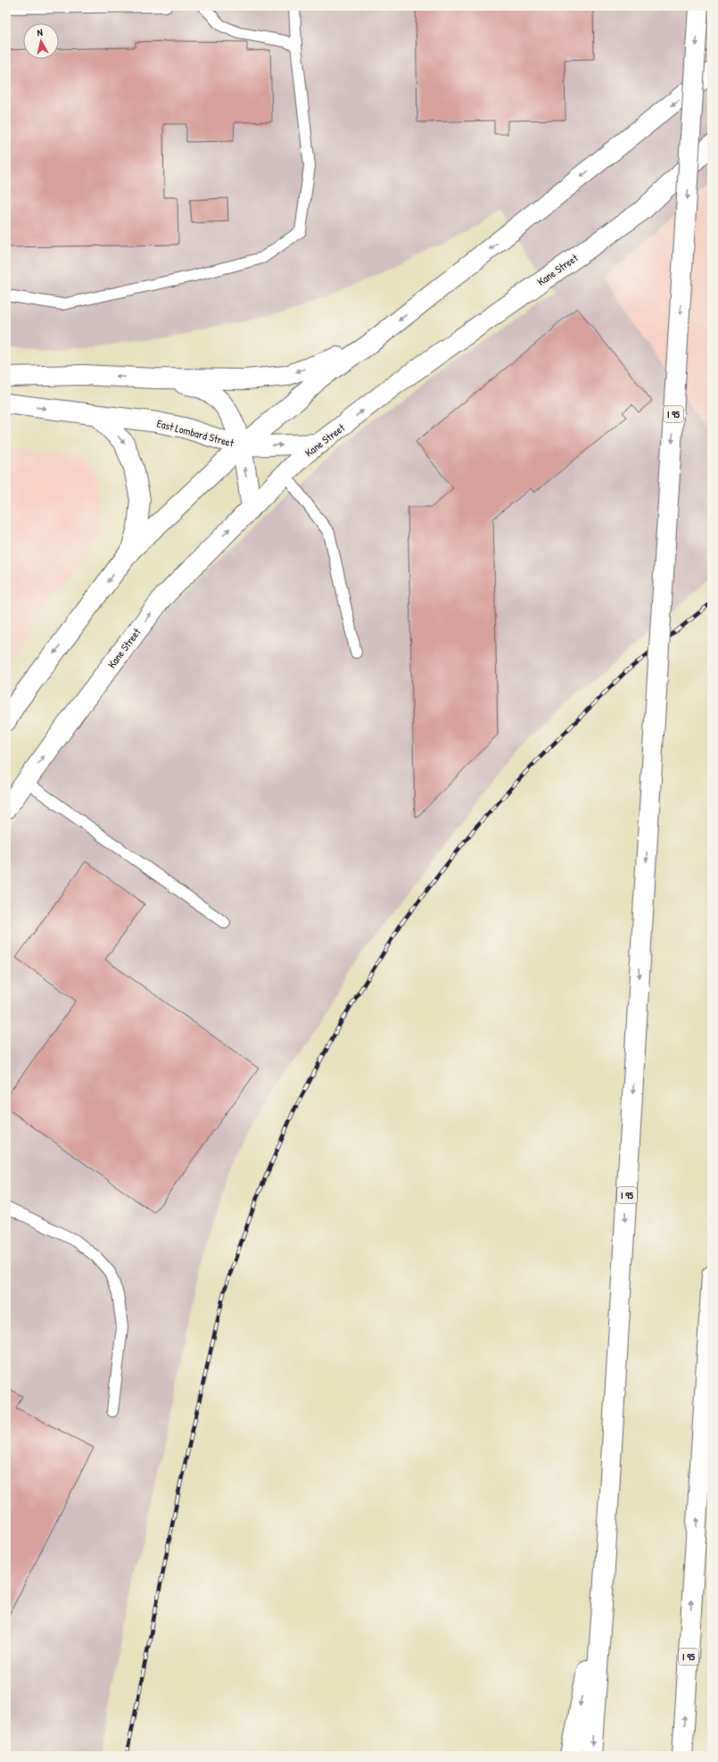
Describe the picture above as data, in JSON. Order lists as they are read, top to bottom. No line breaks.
{"streets":{"main road":["Kane Street","I 95","East Lombard Street"]},"crossings":[["Kane Street","East Lombard Street"]],"north":"top"}
